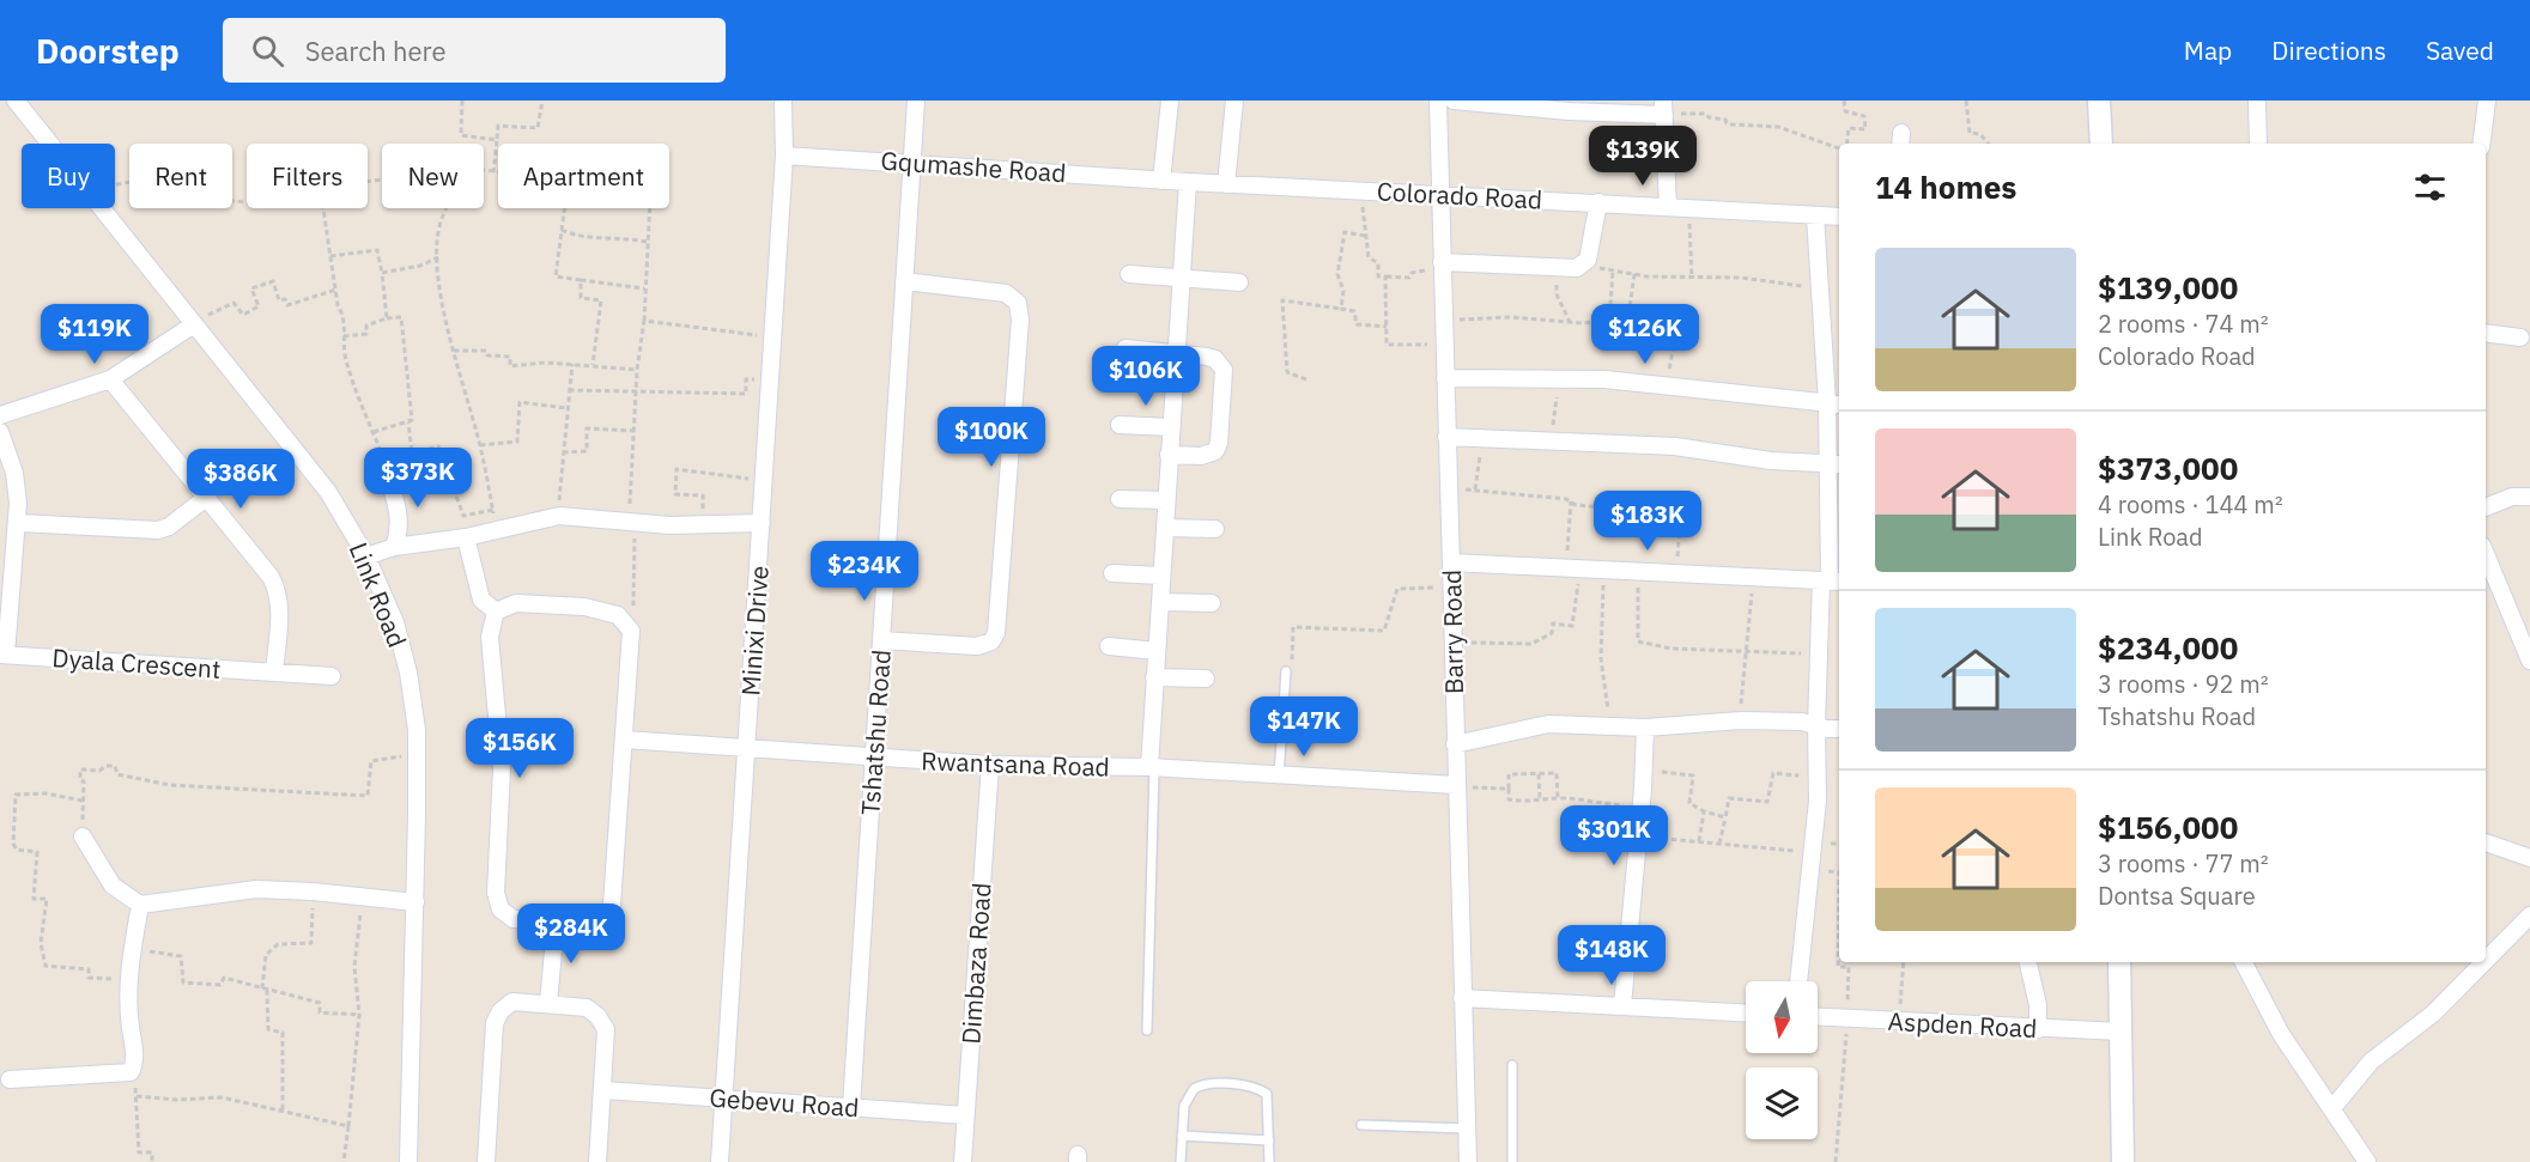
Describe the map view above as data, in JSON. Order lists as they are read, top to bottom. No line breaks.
{"streets":{"street":["Gqumashe Road","Colorado Road","Link Road","Minixi Drive","Barry Road","Dyala Crescent","Tshatshu Road","Rwantsana Road","Dimbaza Road","Aspden Road","Gebevu Road"]},"crossings":[["Gqumashe Road","Colorado Road"],["Gqumashe Road","Minixi Drive"],["Gqumashe Road","Tshatshu Road"],["Colorado Road","Barry Road"],["Minixi Drive","Rwantsana Road"],["Minixi Drive","Gebevu Road"],["Barry Road","Rwantsana Road"],["Tshatshu Road","Rwantsana Road"],["Tshatshu Road","Gebevu Road"],["Rwantsana Road","Dimbaza Road"],["Dimbaza Road","Gebevu Road"]],"north":"bottom","page":{"header":"Doorstep","search":"Search here","nav":["Map","Directions","Saved"],"price":["$139K","$119K","$126K","$106K","$100K","$373K","$386K","$183K","$234K","$147K","$156K","$301K","$284K","$148K"],"chip":["Buy","Rent","Filters","New","Apartment"],"heading":"14 homes","list":[{"name":"$139,000","note":"2 rooms · 74 m² · Colorado Road"},{"name":"$373,000","note":"4 rooms · 144 m² · Link Road"},{"name":"$234,000","note":"3 rooms · 92 m² · Tshatshu Road"},{"name":"$156,000","note":"3 rooms · 77 m² · Dontsa Square"}]}}
